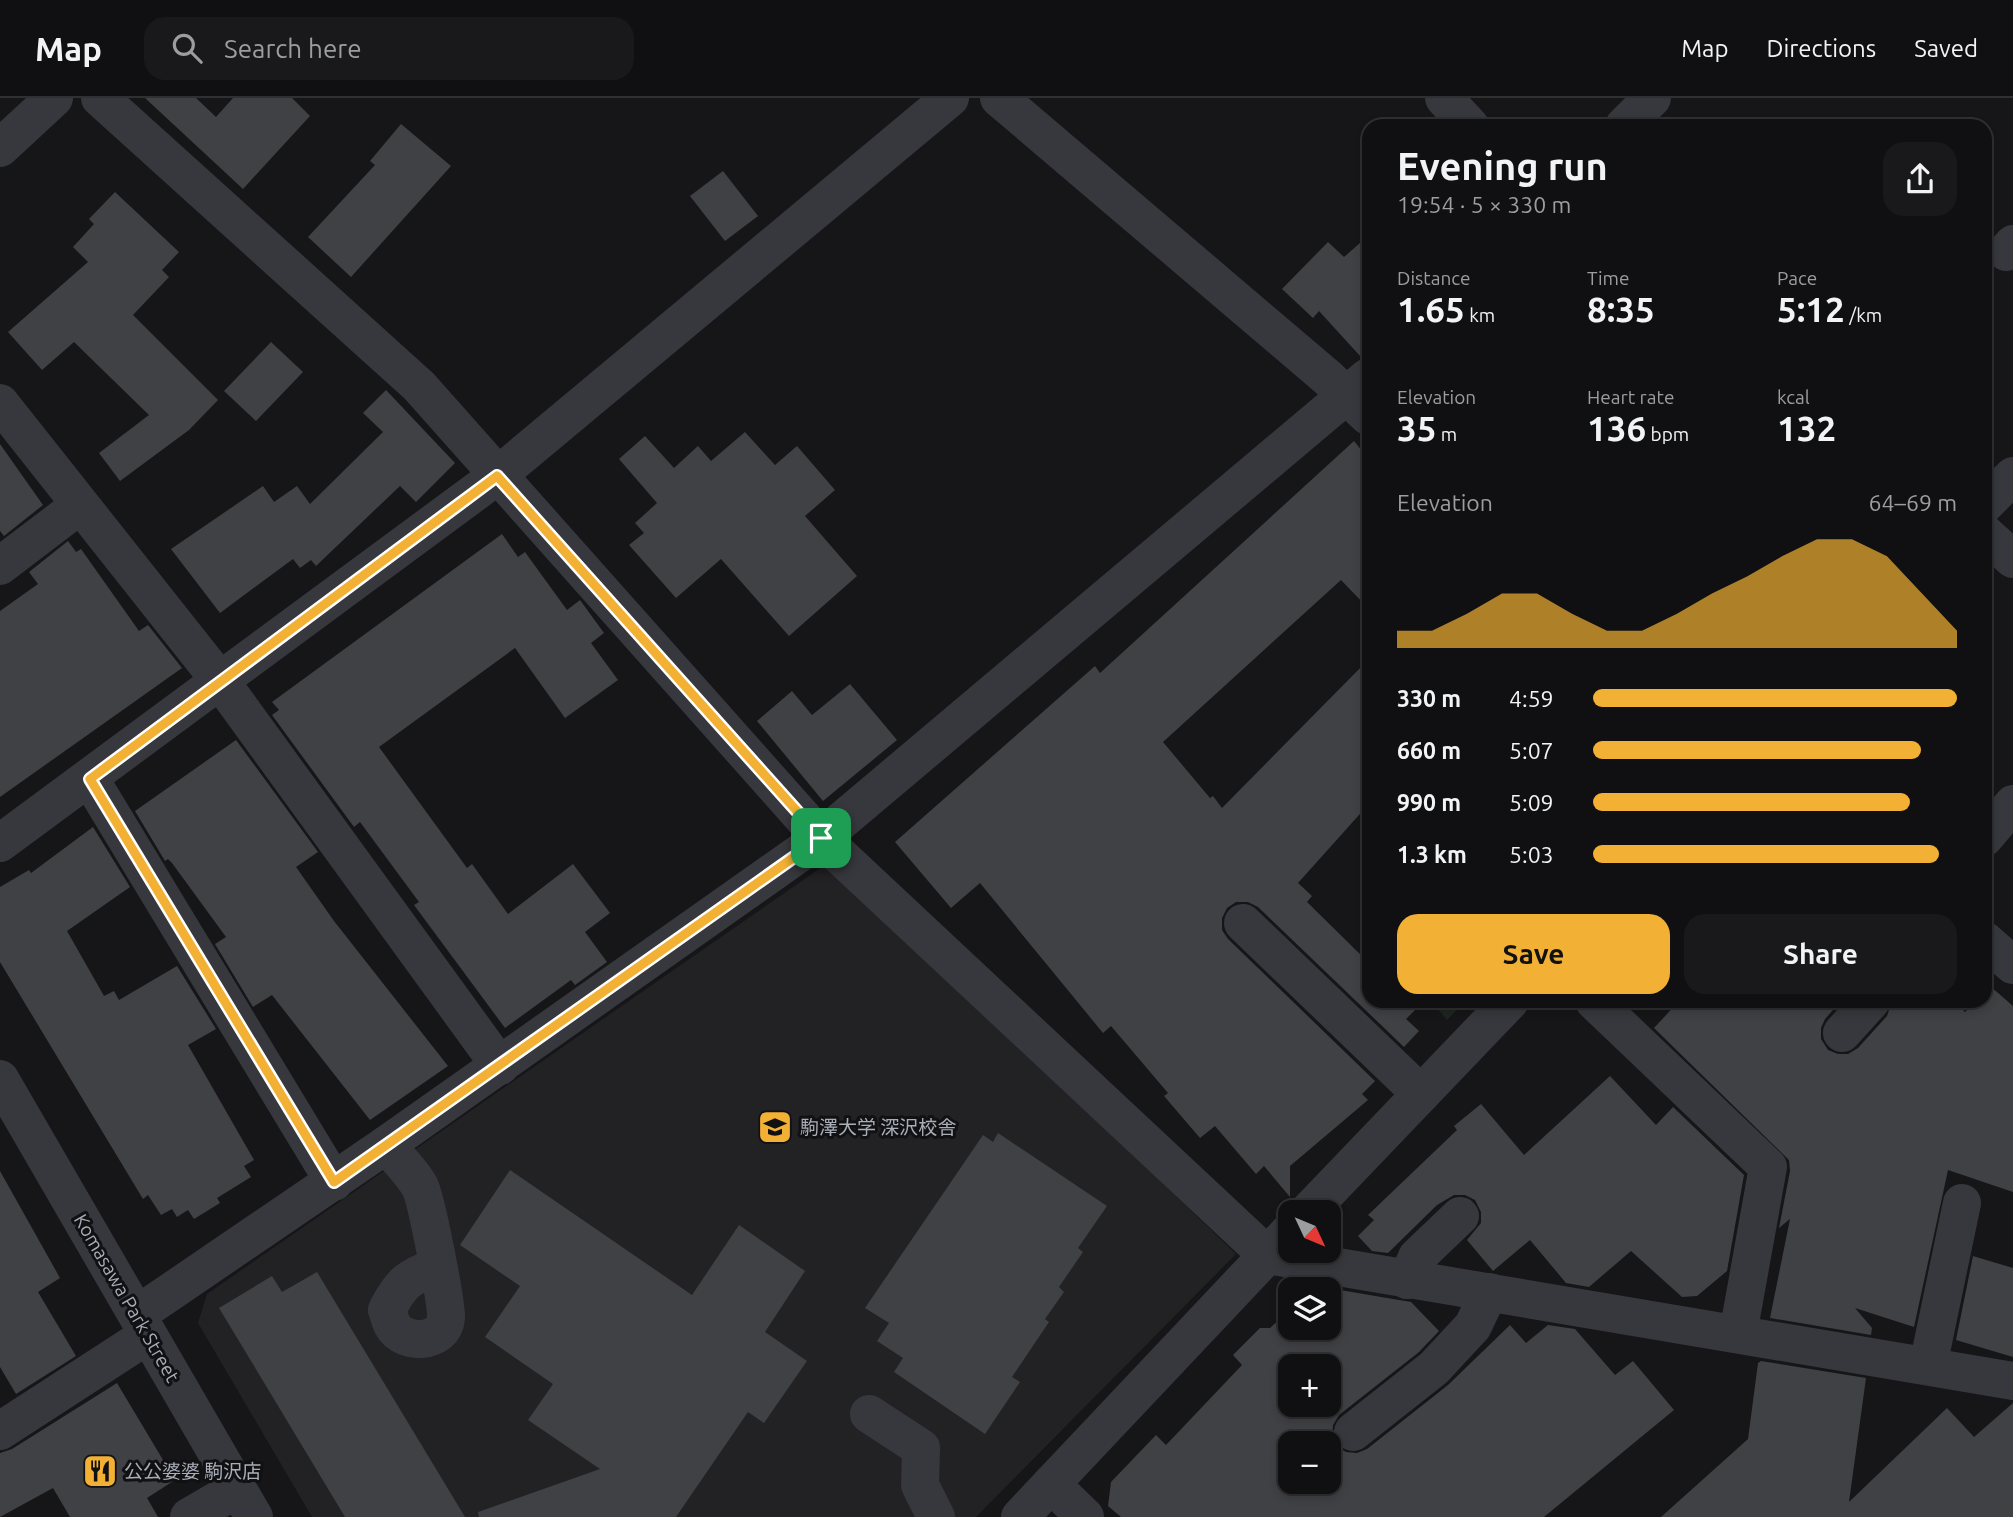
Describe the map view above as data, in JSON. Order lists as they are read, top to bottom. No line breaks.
{"streets":{"street":["Komasawa Park Street"]},"places":{"school or university":["駒澤大学 深沢校舎"],"restaurant":["公公婆婆 駒沢店"]},"north":"bottom right","page":{"header":"Map","search":"Search here","nav":["Map","Directions","Saved"],"heading":["Evening run","19:54 · 5 × 330 m"],"stats":[["Distance","1.65 km"],["Time","8:35"],["Pace","5:12 /km"],["Elevation","35 m"],["Heart rate","136 bpm"],["kcal","132"]],"chart":["Elevation","64–69 m"],"list":[{"name":"330 m","note":"4:59"},{"name":"660 m","note":"5:07"},{"name":"990 m","note":"5:09"},{"name":"1.3 km","note":"5:03"}],"buttons":["Save","Share"],"map_buttons":["+","−"]}}
